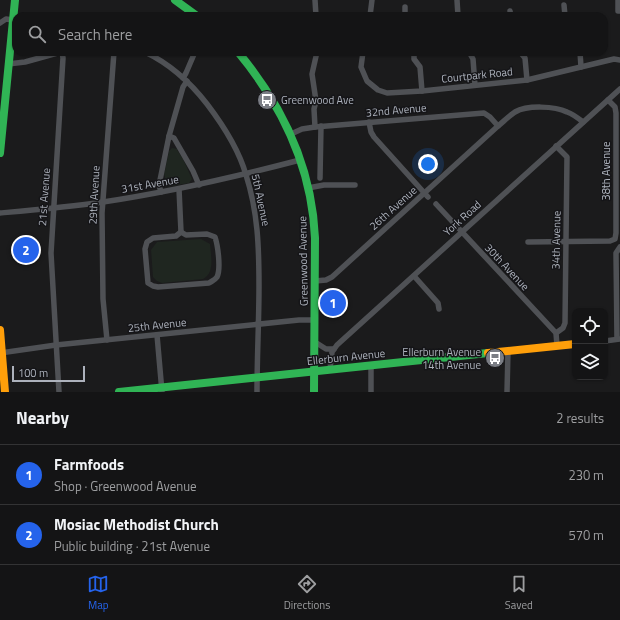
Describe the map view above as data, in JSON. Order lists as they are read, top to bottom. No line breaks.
{"streets":{"street":["Courtpark Road","32nd Avenue","38th Avenue","31st Avenue","29th Avenue","21st Avenue","5th Avenue","26th Avenue","York Road","34th Avenue","Greenwood Avenue","30th Avenue","25th Avenue","Ellerburn Avenue"]},"crossings":[["32nd Avenue","26th Avenue"],["32nd Avenue","Greenwood Avenue"],["38th Avenue","York Road"],["38th Avenue","34th Avenue"],["31st Avenue","29th Avenue"],["31st Avenue","21st Avenue"],["31st Avenue","5th Avenue"],["31st Avenue","Greenwood Avenue"],["29th Avenue","25th Avenue"],["21st Avenue","25th Avenue"],["5th Avenue","25th Avenue"],["5th Avenue","Ellerburn Avenue"],["26th Avenue","York Road"],["26th Avenue","Greenwood Avenue"],["York Road","34th Avenue"],["York Road","30th Avenue"],["34th Avenue","30th Avenue"],["Greenwood Avenue","25th Avenue"],["Greenwood Avenue","Ellerburn Avenue"]],"places":{"bus stop":["Greenwood Ave","Ellerburn Avenue 14th Avenue"]},"scale_bar":"100 m","page":{"search":"Search here","pins":["2","1"],"scale":"100 m","heading":["Nearby","2 results"],"list":[{"mark":"1","name":"Farmfoods","note":"Shop · Greenwood Avenue","value":"230 m"},{"mark":"2","name":"Mosiac Methodist Church","note":"Public building · 21st Avenue","value":"570 m"}],"nav":["Map","Directions","Saved"]}}
